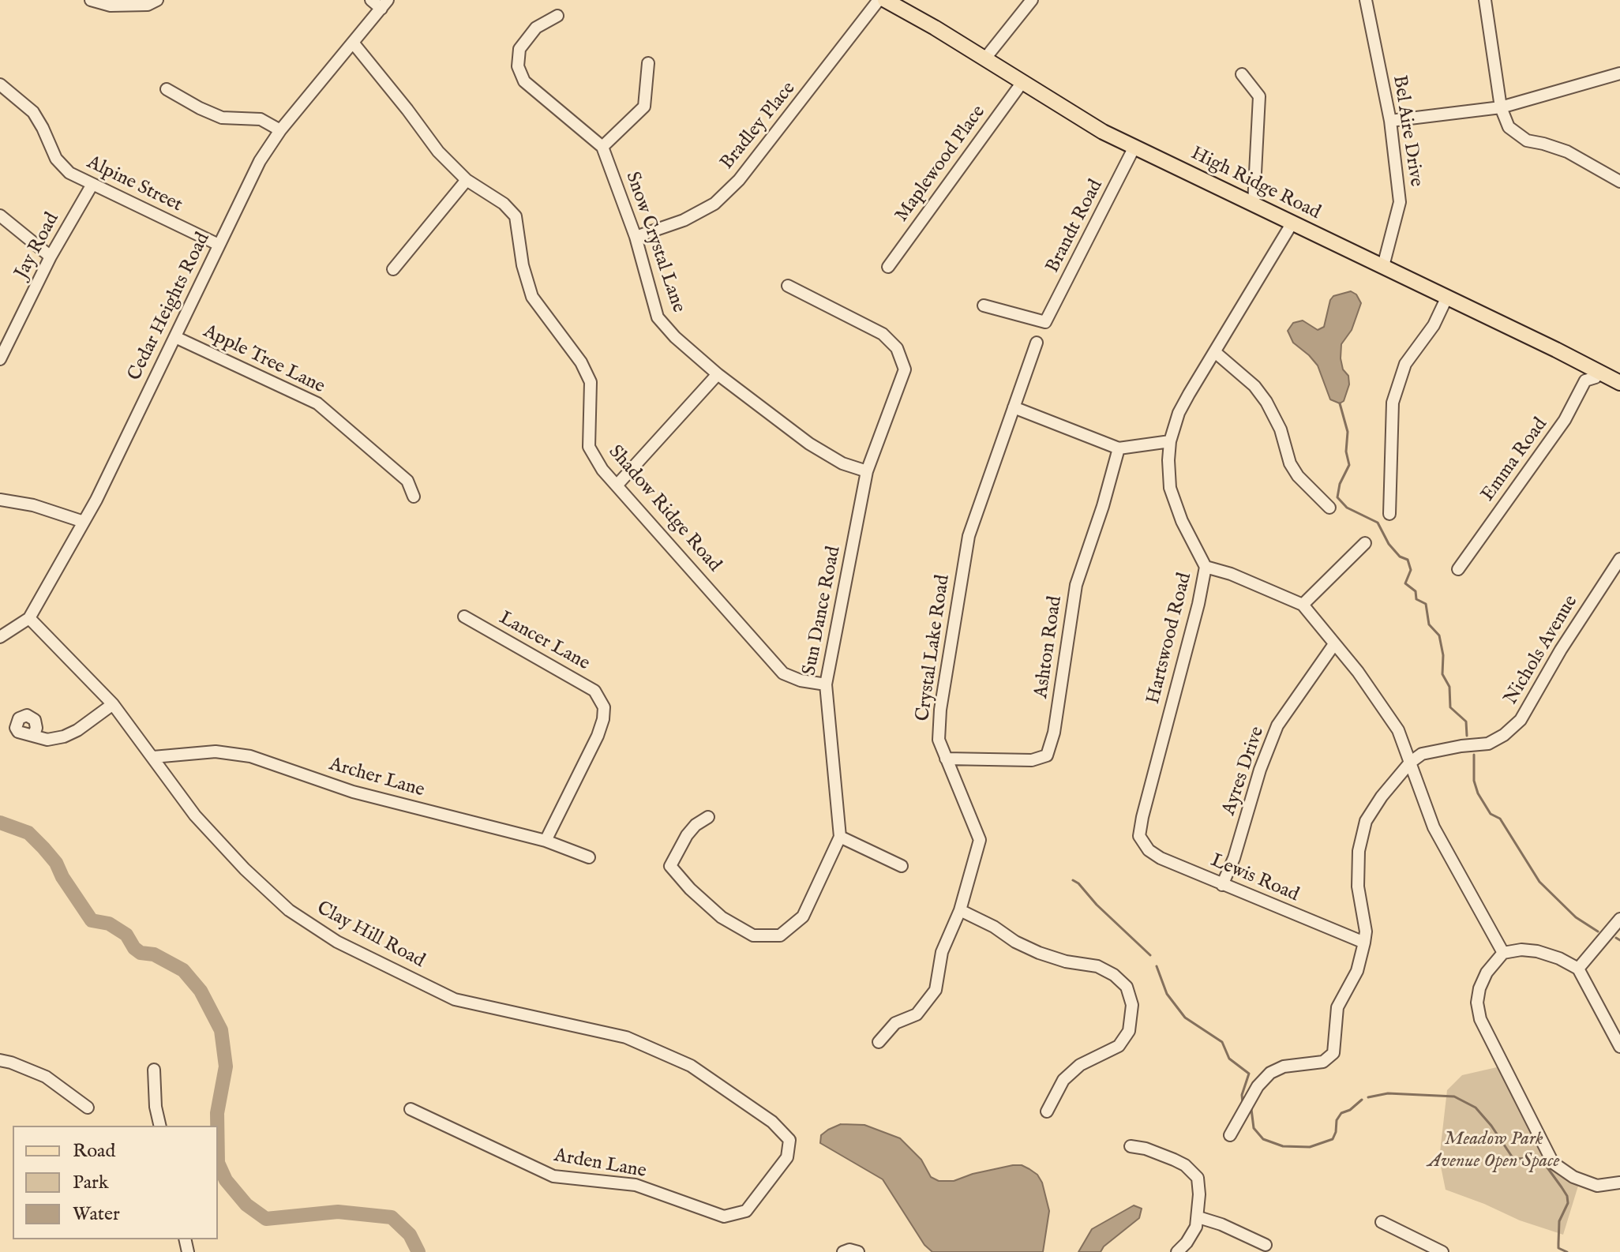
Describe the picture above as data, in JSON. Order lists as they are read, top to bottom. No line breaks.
{"streets":{"main road":["High Ridge Road"],"street":["Bradley Place","Bel Aire Drive","Maplewood Place","Alpine Street","Brandt Road","Snow Crystal Lane","Jay Road","Cedar Heights Road","Apple Tree Lane","Emma Road","Shadow Ridge Road","Sun Dance Road","Hartswood Road","Lancer Lane","Ashton Road","Crystal Lake Road","Nichols Avenue","Ayres Drive","Archer Lane","Lewis Road","Clay Hill Road","Arden Lane"]},"crossings":[["Bradley Place","Snow Crystal Lane"],["Bel Aire Drive","High Ridge Road"],["Maplewood Place","High Ridge Road"],["High Ridge Road","Brandt Road"],["High Ridge Road","Emma Road"],["High Ridge Road","Hartswood Road"],["Alpine Street","Jay Road"],["Alpine Street","Cedar Heights Road"],["Snow Crystal Lane","Sun Dance Road"],["Cedar Heights Road","Apple Tree Lane"],["Cedar Heights Road","Shadow Ridge Road"],["Cedar Heights Road","Clay Hill Road"],["Shadow Ridge Road","Sun Dance Road"],["Hartswood Road","Lewis Road"],["Lancer Lane","Archer Lane"],["Ashton Road","Crystal Lake Road"],["Nichols Avenue","Lewis Road"],["Ayres Drive","Lewis Road"],["Archer Lane","Clay Hill Road"],["Clay Hill Road","Arden Lane"]],"parks":["Meadow Park Avenue Open Space"],"legend":["Road","Park","Water"]}
